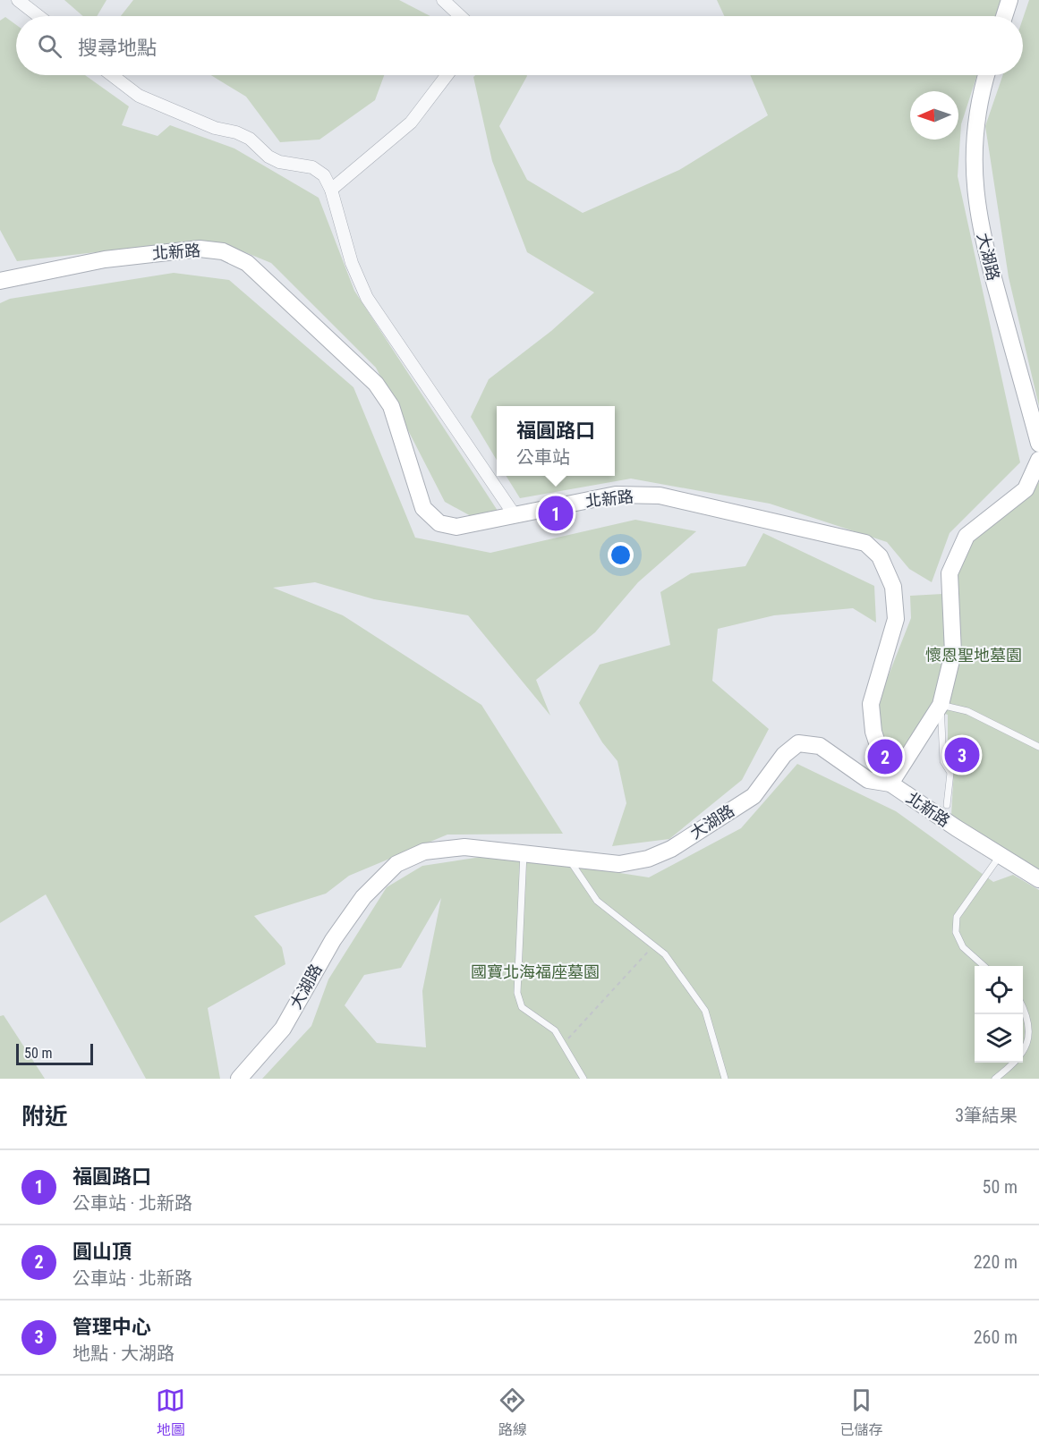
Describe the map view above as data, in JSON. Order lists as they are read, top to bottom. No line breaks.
{"streets":{"street":["北新路","大湖路"]},"crossings":[["北新路","大湖路"]],"parks":["懷恩聖地墓園","國寶北海福座墓園"],"scale_bar":"50 m","north":"left","page":{"search":"搜尋地點","popup":["福圓路口","公車站"],"pins":["1","3","2"],"scale":"50 m","heading":["附近","3筆結果"],"list":[{"mark":"1","name":"福圓路口","note":"公車站 · 北新路","value":"50 m"},{"mark":"2","name":"圓山頂","note":"公車站 · 北新路","value":"220 m"},{"mark":"3","name":"管理中心","note":"地點 · 大湖路","value":"260 m"}],"nav":["地圖","路線","已儲存"]}}
